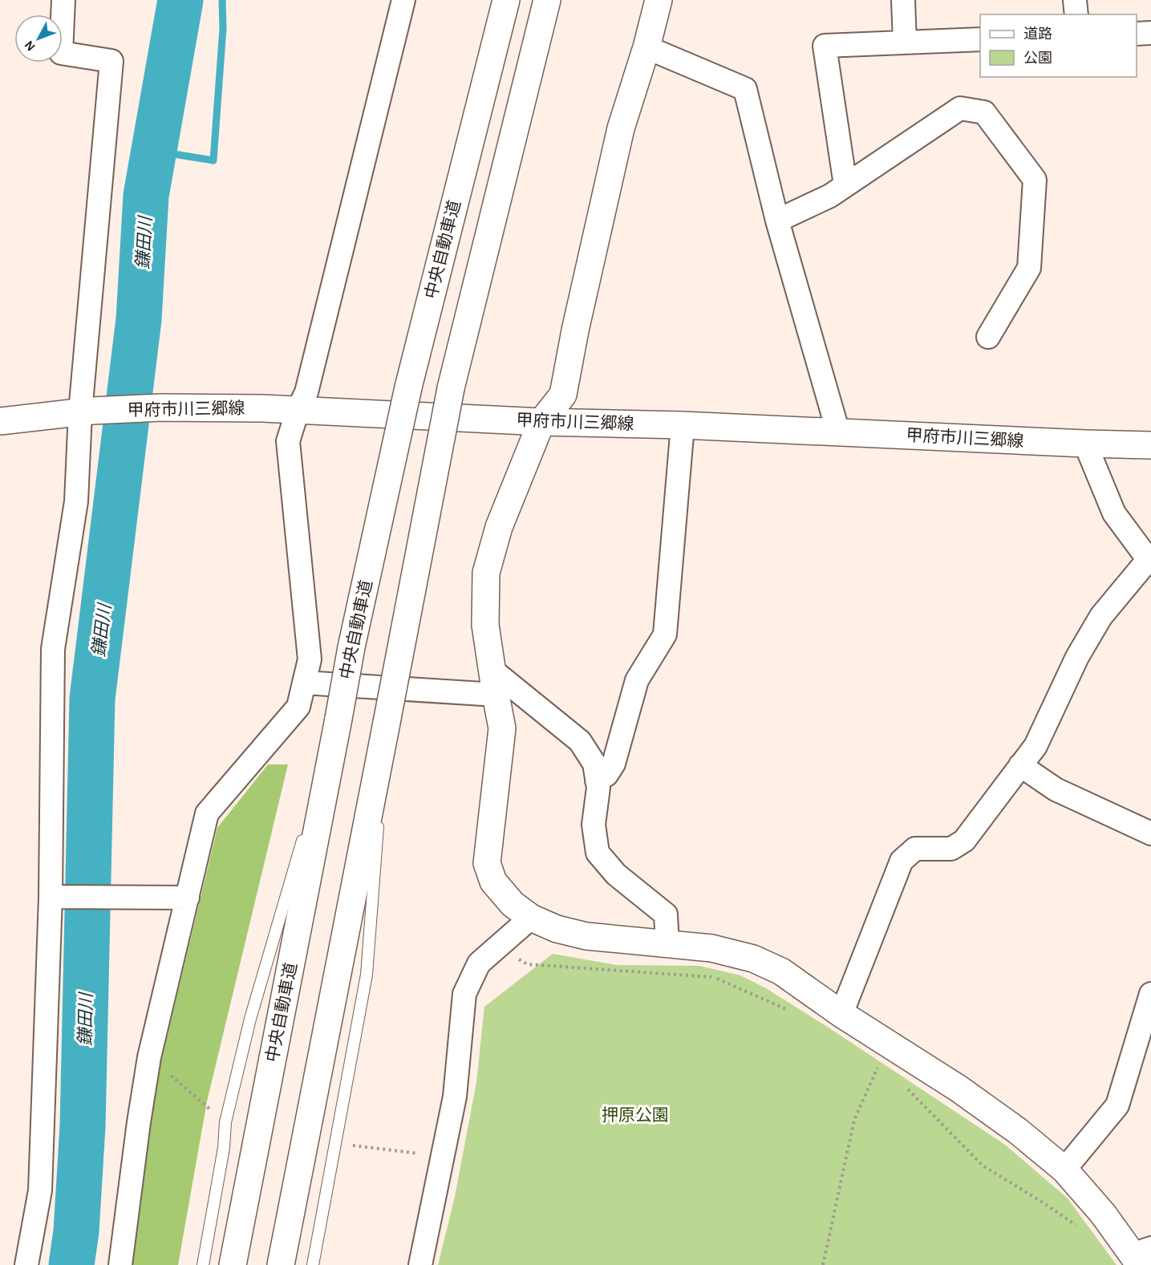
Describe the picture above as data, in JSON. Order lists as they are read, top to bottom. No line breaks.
{"streets":{"main road":["中央自動車道","甲府市川三郷線"]},"water":["鎌田川"],"parks":["押原公園"],"legend":["道路","公園"],"north":"bottom left"}
